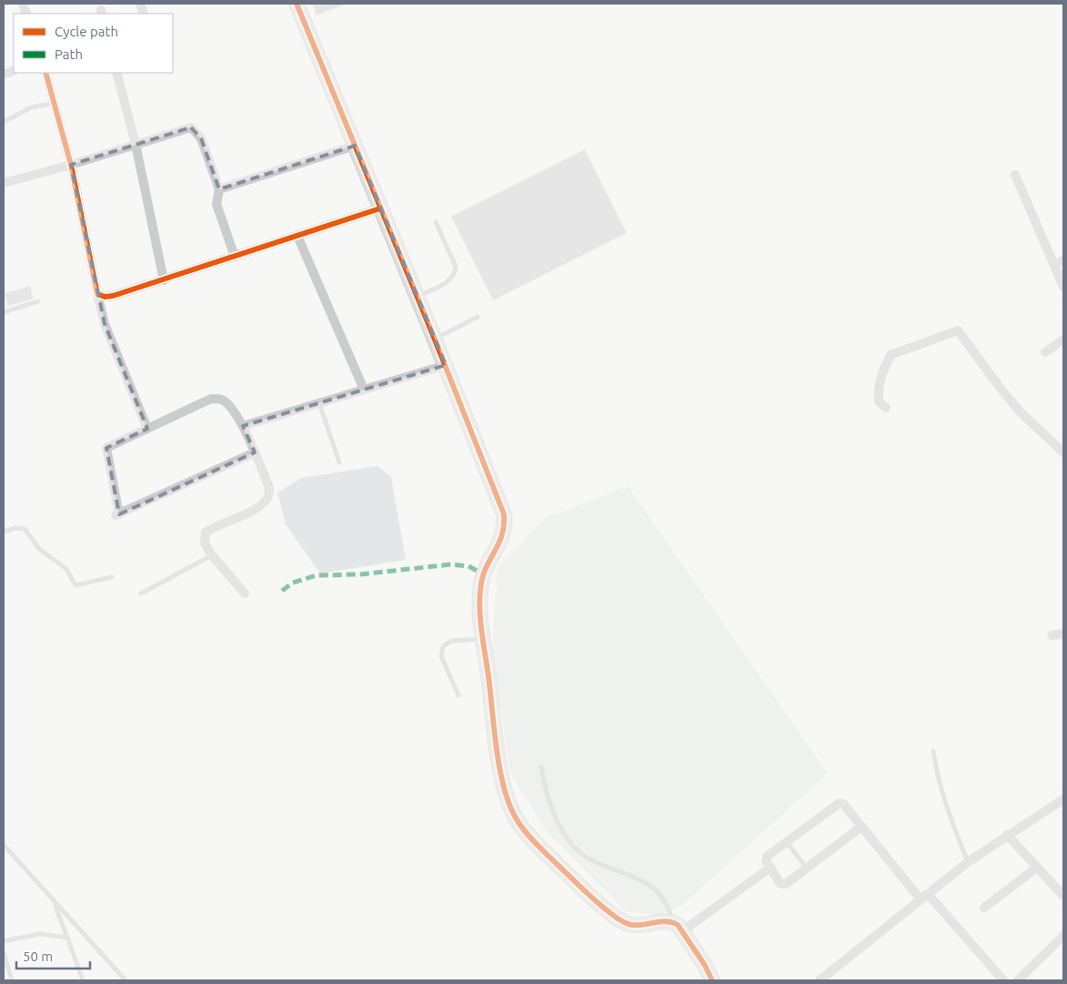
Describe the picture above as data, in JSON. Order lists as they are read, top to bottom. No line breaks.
{"legend":["Cycle path","Path"],"scale_bar":"50 m"}
